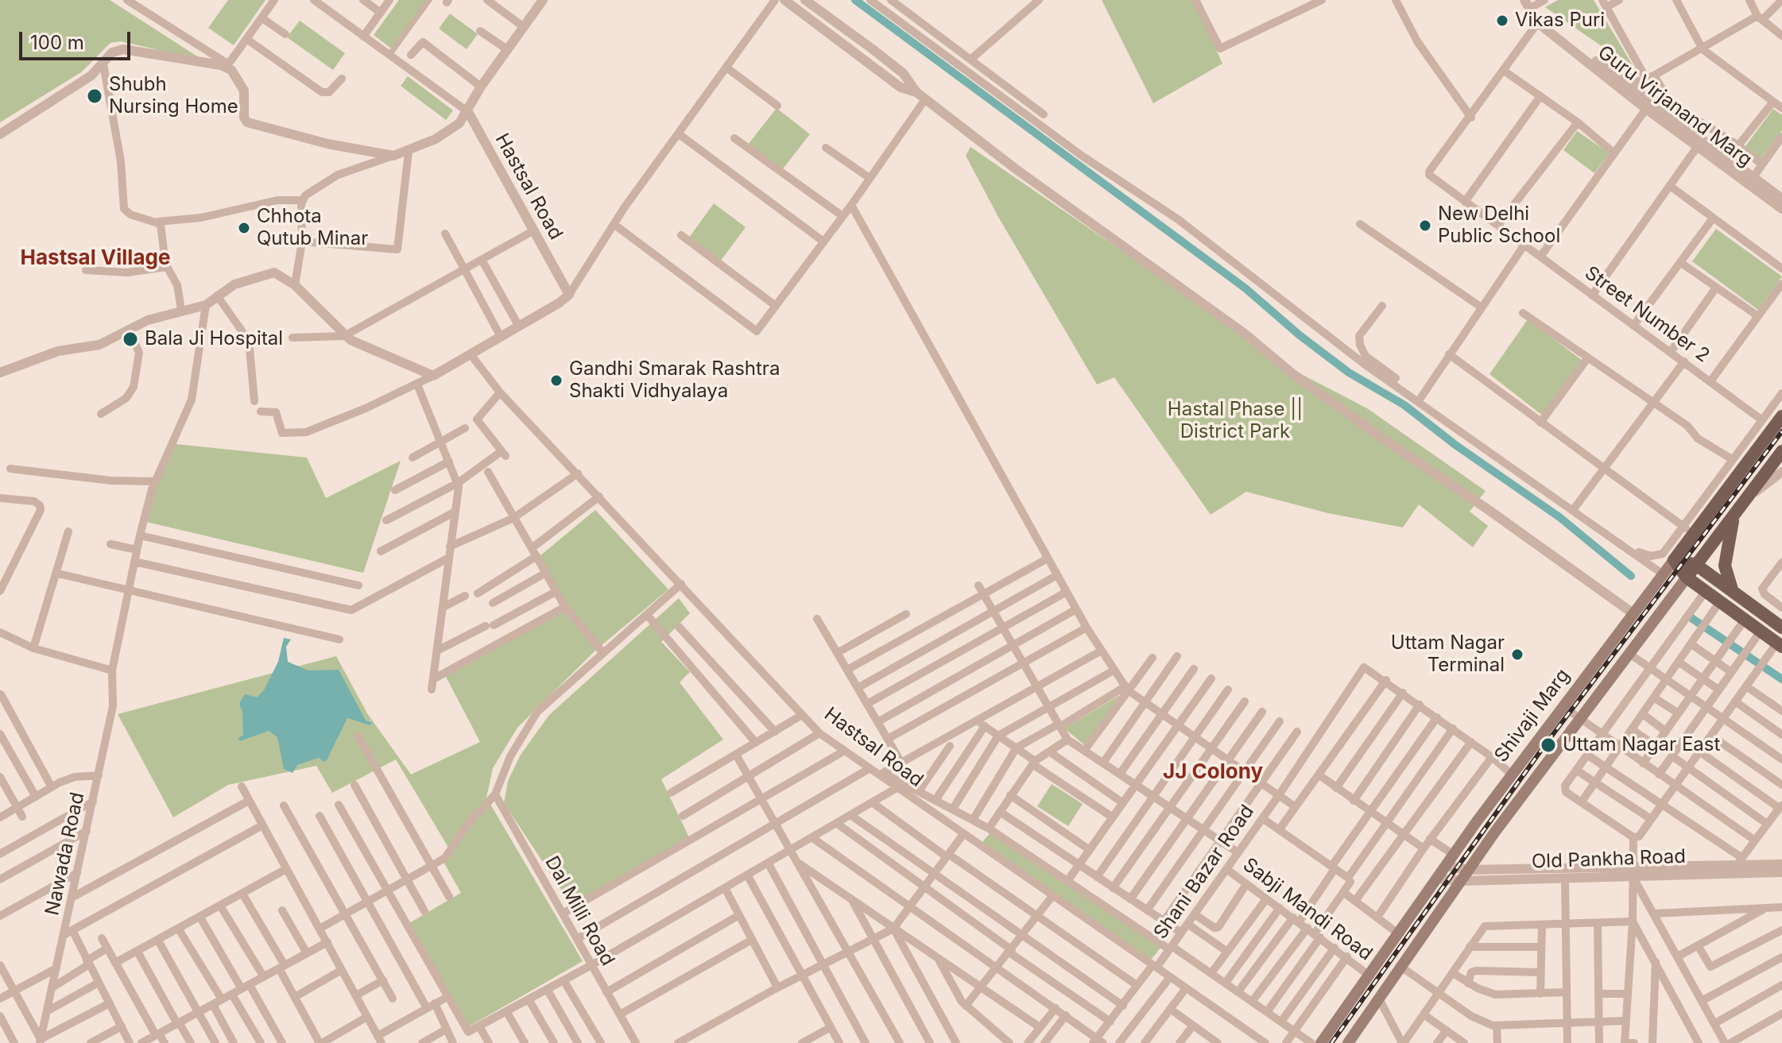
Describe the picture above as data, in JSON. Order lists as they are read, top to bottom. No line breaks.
{"streets":{"main road":["Shivaji Marg"],"street":["Guru Virjanand Marg","Hastsal Road","Street Number 2","Nawada Road","Old Pankha Road","Shani Bazar Road","Sabji Mandi Road","Dal Milli Road"]},"crossings":[["Hastsal Road","Shani Bazar Road"],["Shivaji Marg","Old Pankha Road"],["Shivaji Marg","Sabji Mandi Road"],["Shani Bazar Road","Sabji Mandi Road"]],"districts":["Hastsal Village","JJ Colony"],"parks":["Hastal Phase || District Park"],"places":["Vikas Puri","Shubh Nursing Home","New Delhi Public School","Chhota Qutub Minar","Bala Ji Hospital","Gandhi Smarak Rashtra Shakti Vidhyalaya","Uttam Nagar Terminal","Uttam Nagar East"],"scale_bar":"100 m"}
